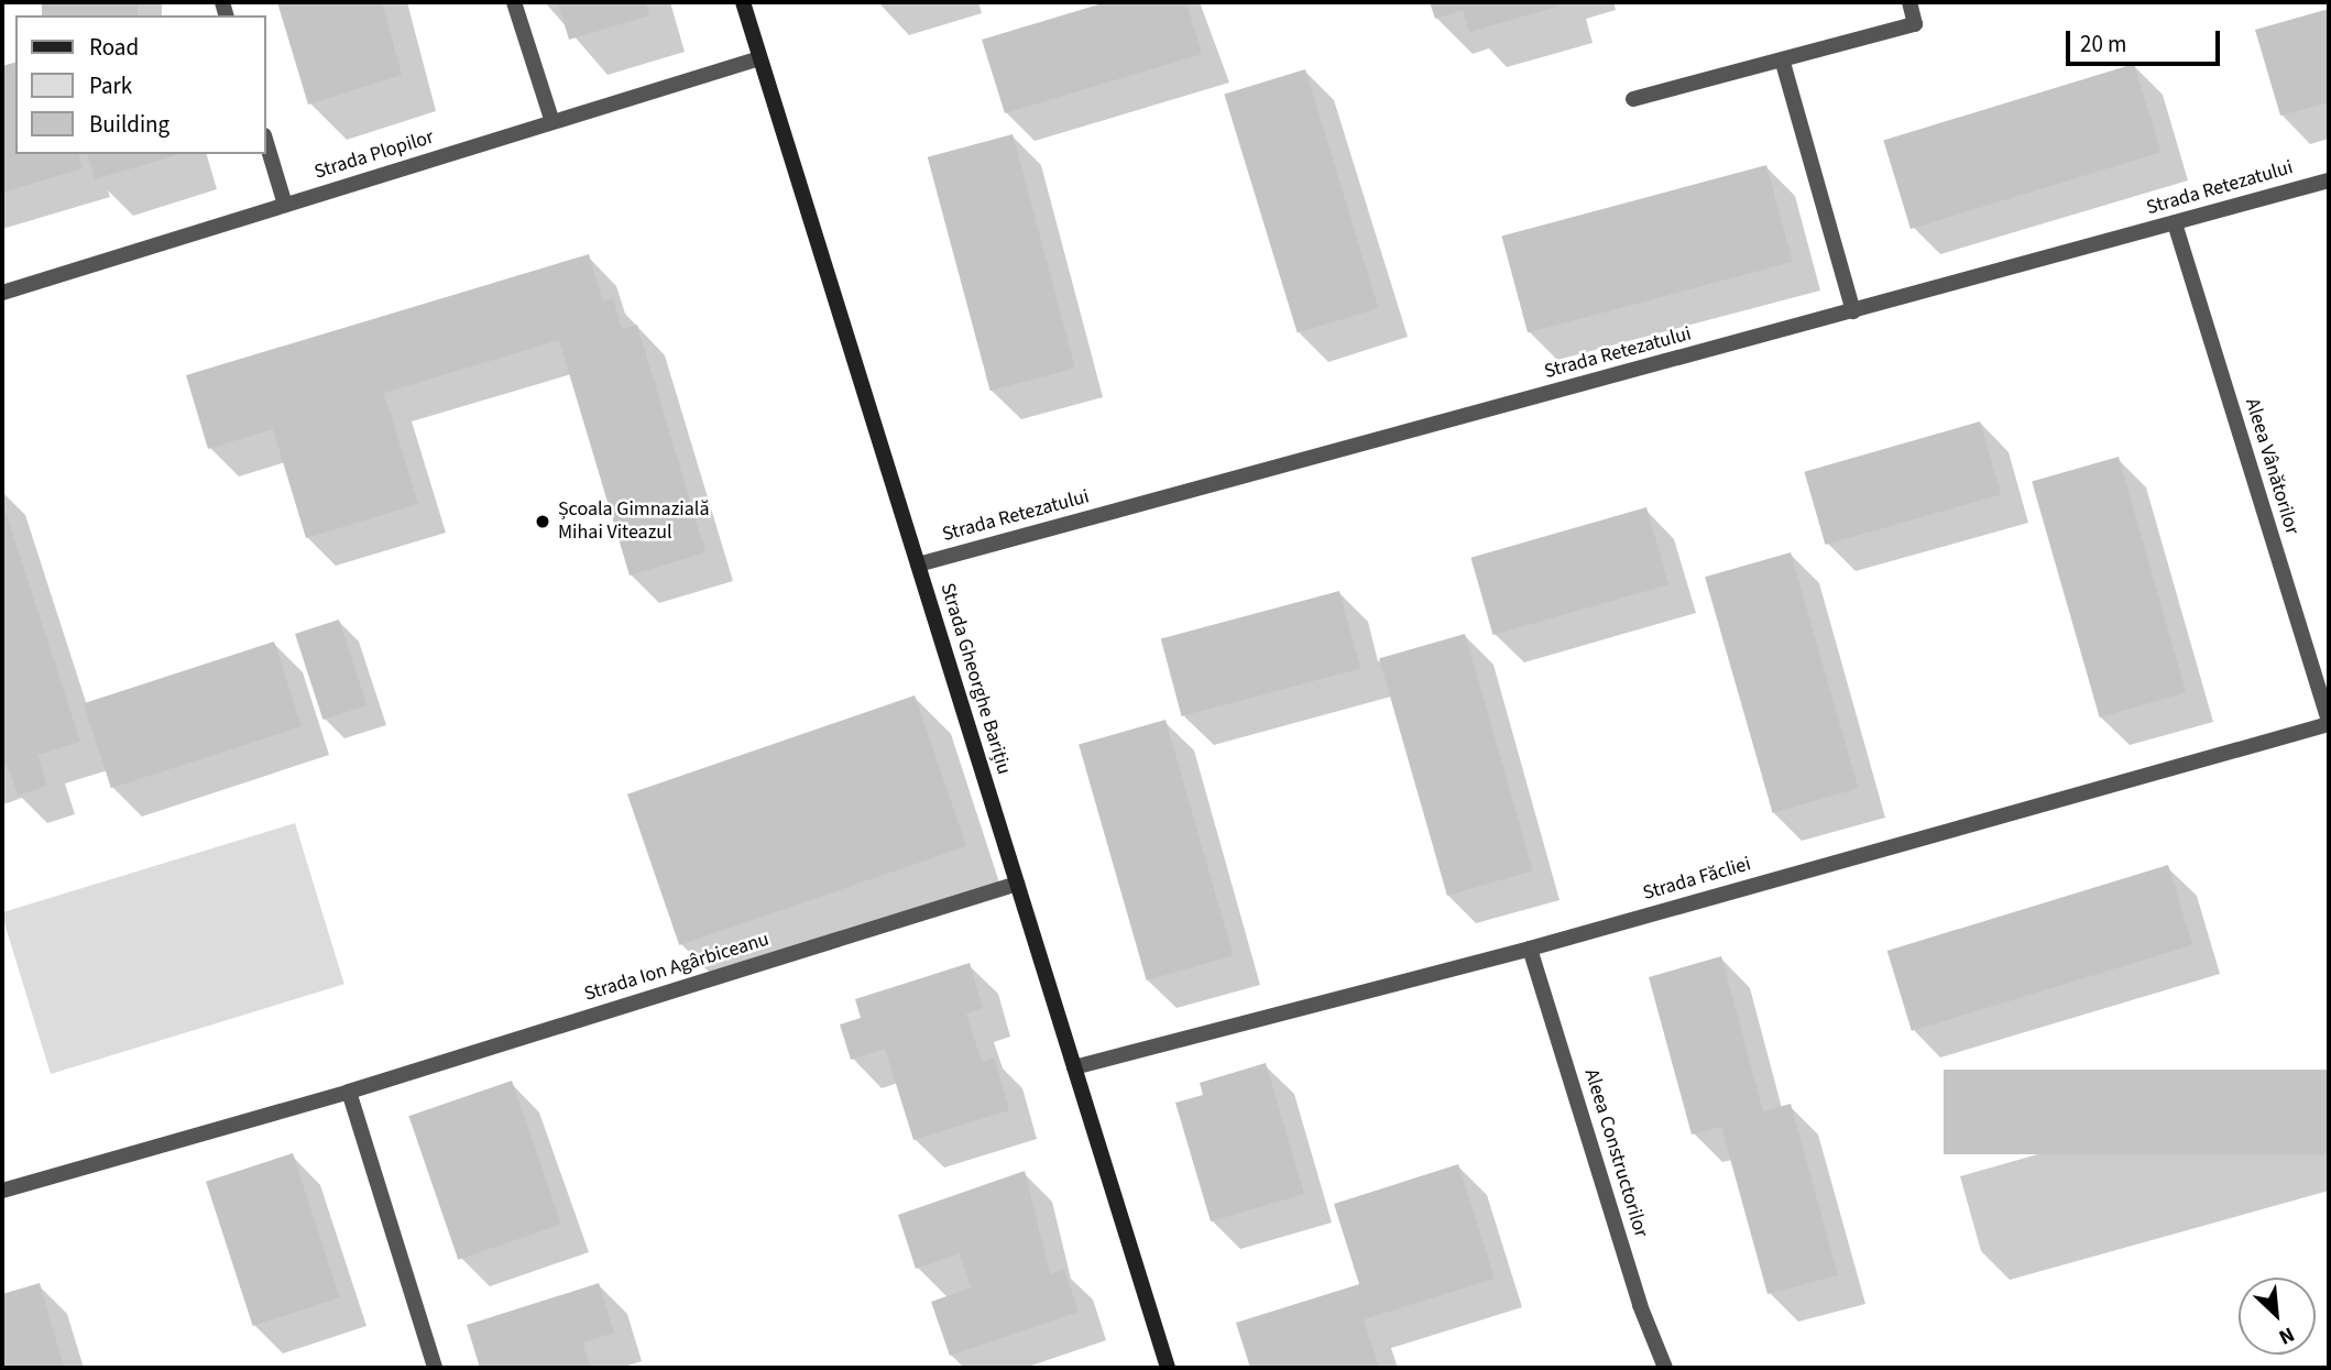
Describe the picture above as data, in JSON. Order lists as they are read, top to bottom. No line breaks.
{"streets":{"street":["Strada Plopilor","Strada Retezatului","Aleea Vânătorilor","Strada Gheorghe Barițiu","Strada Făcliei","Strada Ion Agârbiceanu","Aleea Constructorilor"]},"crossings":[["Strada Plopilor","Strada Gheorghe Barițiu"],["Strada Retezatului","Aleea Vânătorilor"],["Strada Retezatului","Strada Gheorghe Barițiu"],["Aleea Vânătorilor","Strada Făcliei"],["Strada Gheorghe Barițiu","Strada Făcliei"],["Strada Gheorghe Barițiu","Strada Ion Agârbiceanu"],["Strada Făcliei","Aleea Constructorilor"]],"places":["Școala Gimnazială Mihai Viteazul"],"legend":["Road","Park","Building"],"scale_bar":"20 m","north":"bottom right"}
